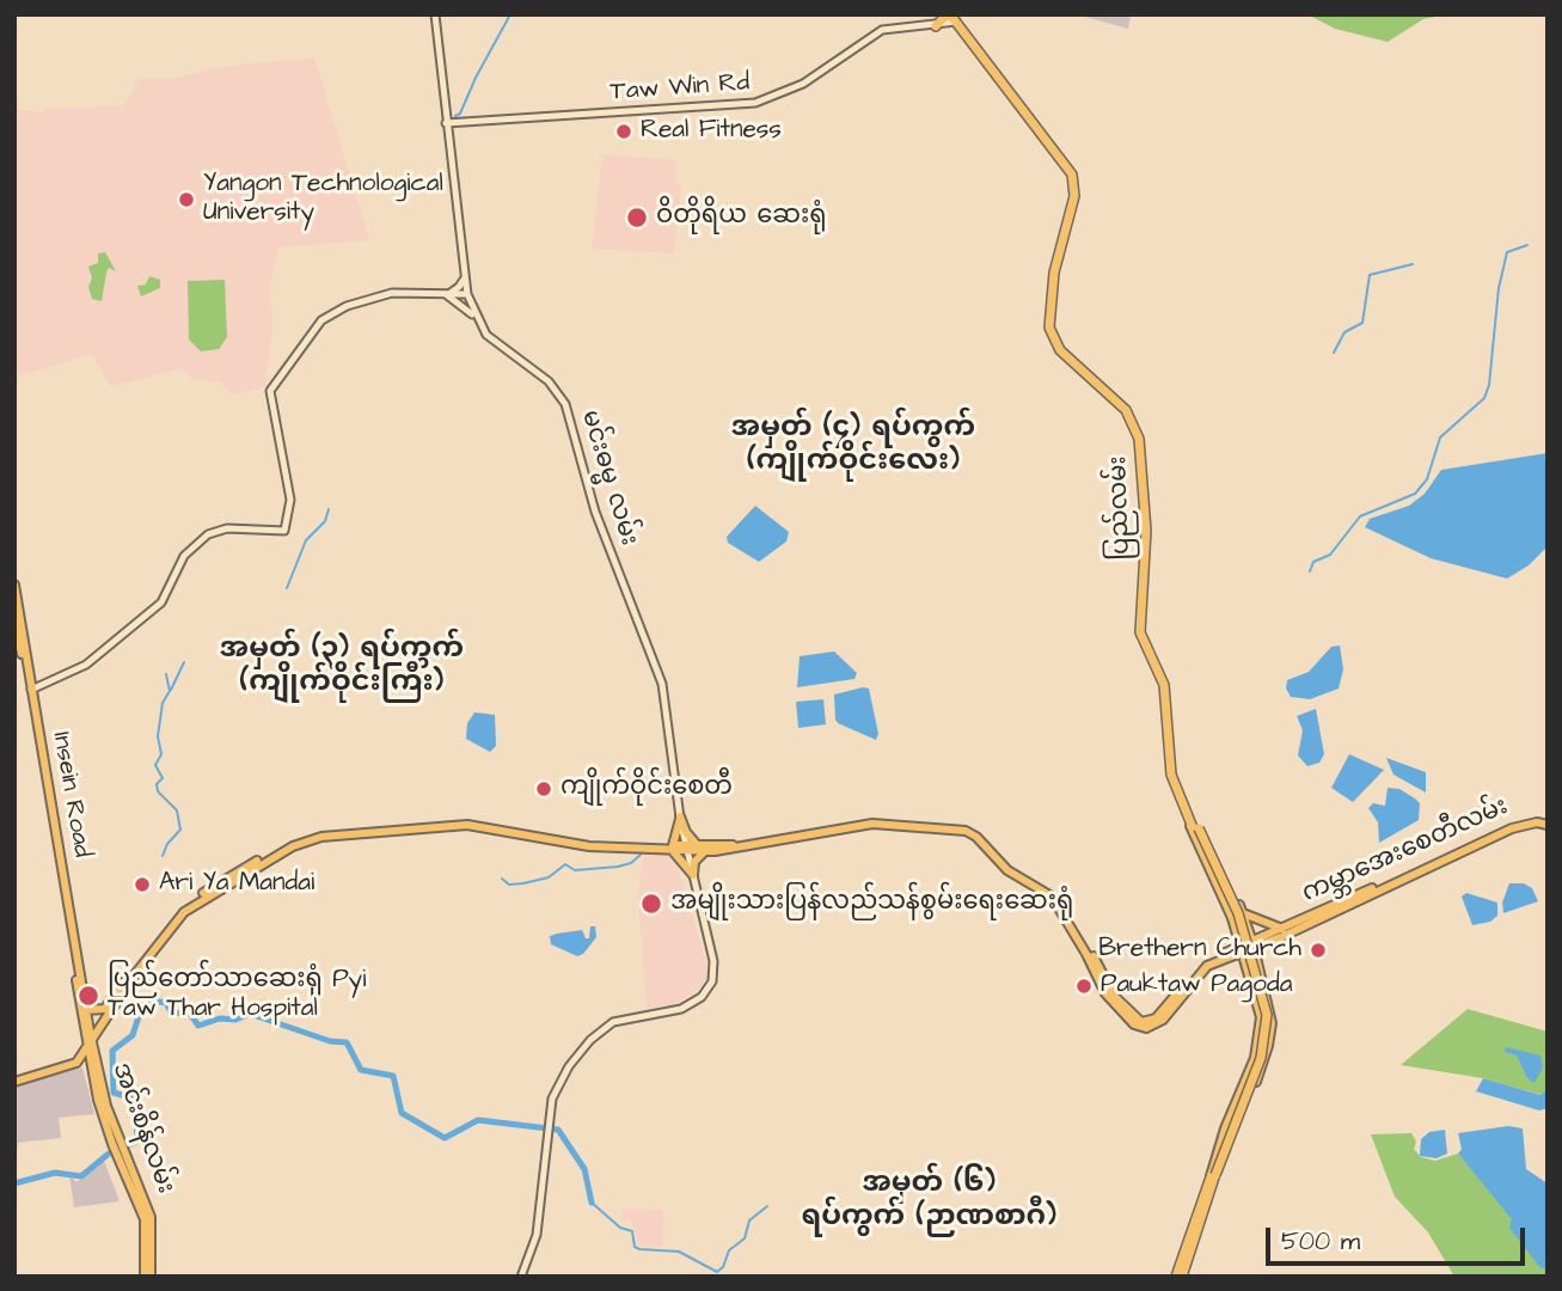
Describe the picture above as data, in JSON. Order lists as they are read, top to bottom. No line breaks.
{"streets":{"highway":["ပြည်လမ်း"],"main road":["Taw Win Rd","မင်းဓမ္မ လမ်း","Insein Road","ကမ္ဘာအေးစေတီလမ်း","အင်းစိန်လမ်း"]},"crossings":[["Taw Win Rd","မင်းဓမ္မ လမ်း"],["Taw Win Rd","ပြည်လမ်း"],["Insein Road","အင်းစိန်လမ်း"]],"districts":["အမှတ် (၄) ရပ်ကွက် (ကျိုက်ဝိုင်းလေး)","အမှတ် (၃) ရပ်ကွက် (ကျိုက်ဝိုင်းကြီး)","အမှတ် (၆) ရပ်ကွက် (ဉာဏစာဂီ)"],"places":["Real Fitness","Yangon Technological University","ဝိတိုရိယ ဆေးရုံ","ကျိုက်ဝိုင်းစေတီ","Ari Ya Mandai","အမျိုးသားပြန်လည်သန်စွမ်းရေးဆေးရုံ","Brethern Church","Pauktaw Pagoda","ပြည်တော်သာဆေးရုံ Pyi Taw Thar Hospital"],"scale_bar":"500 m"}
